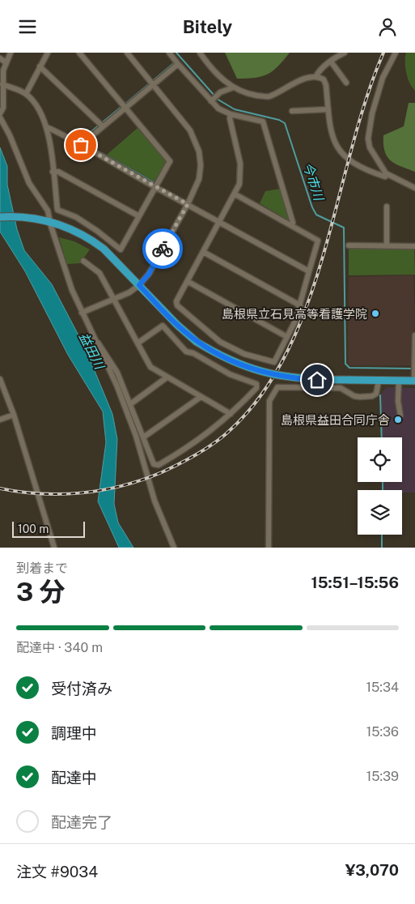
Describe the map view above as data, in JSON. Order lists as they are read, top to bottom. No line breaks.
{"water":["今市川","益田川"],"places":["島根県立石見高等看護学院","島根県益田合同庁舎"],"scale_bar":"100 m","page":{"header":"Bitely","scale":"100 m","heading":["3 分","到着まで","15:51–15:56"],"panel":["注文 #9034","¥3,070"],"bar":"配達中 · 340 m","list":[["受付済み","15:34"],["調理中","15:36"],["配達中","15:39"],"配達完了"]}}
